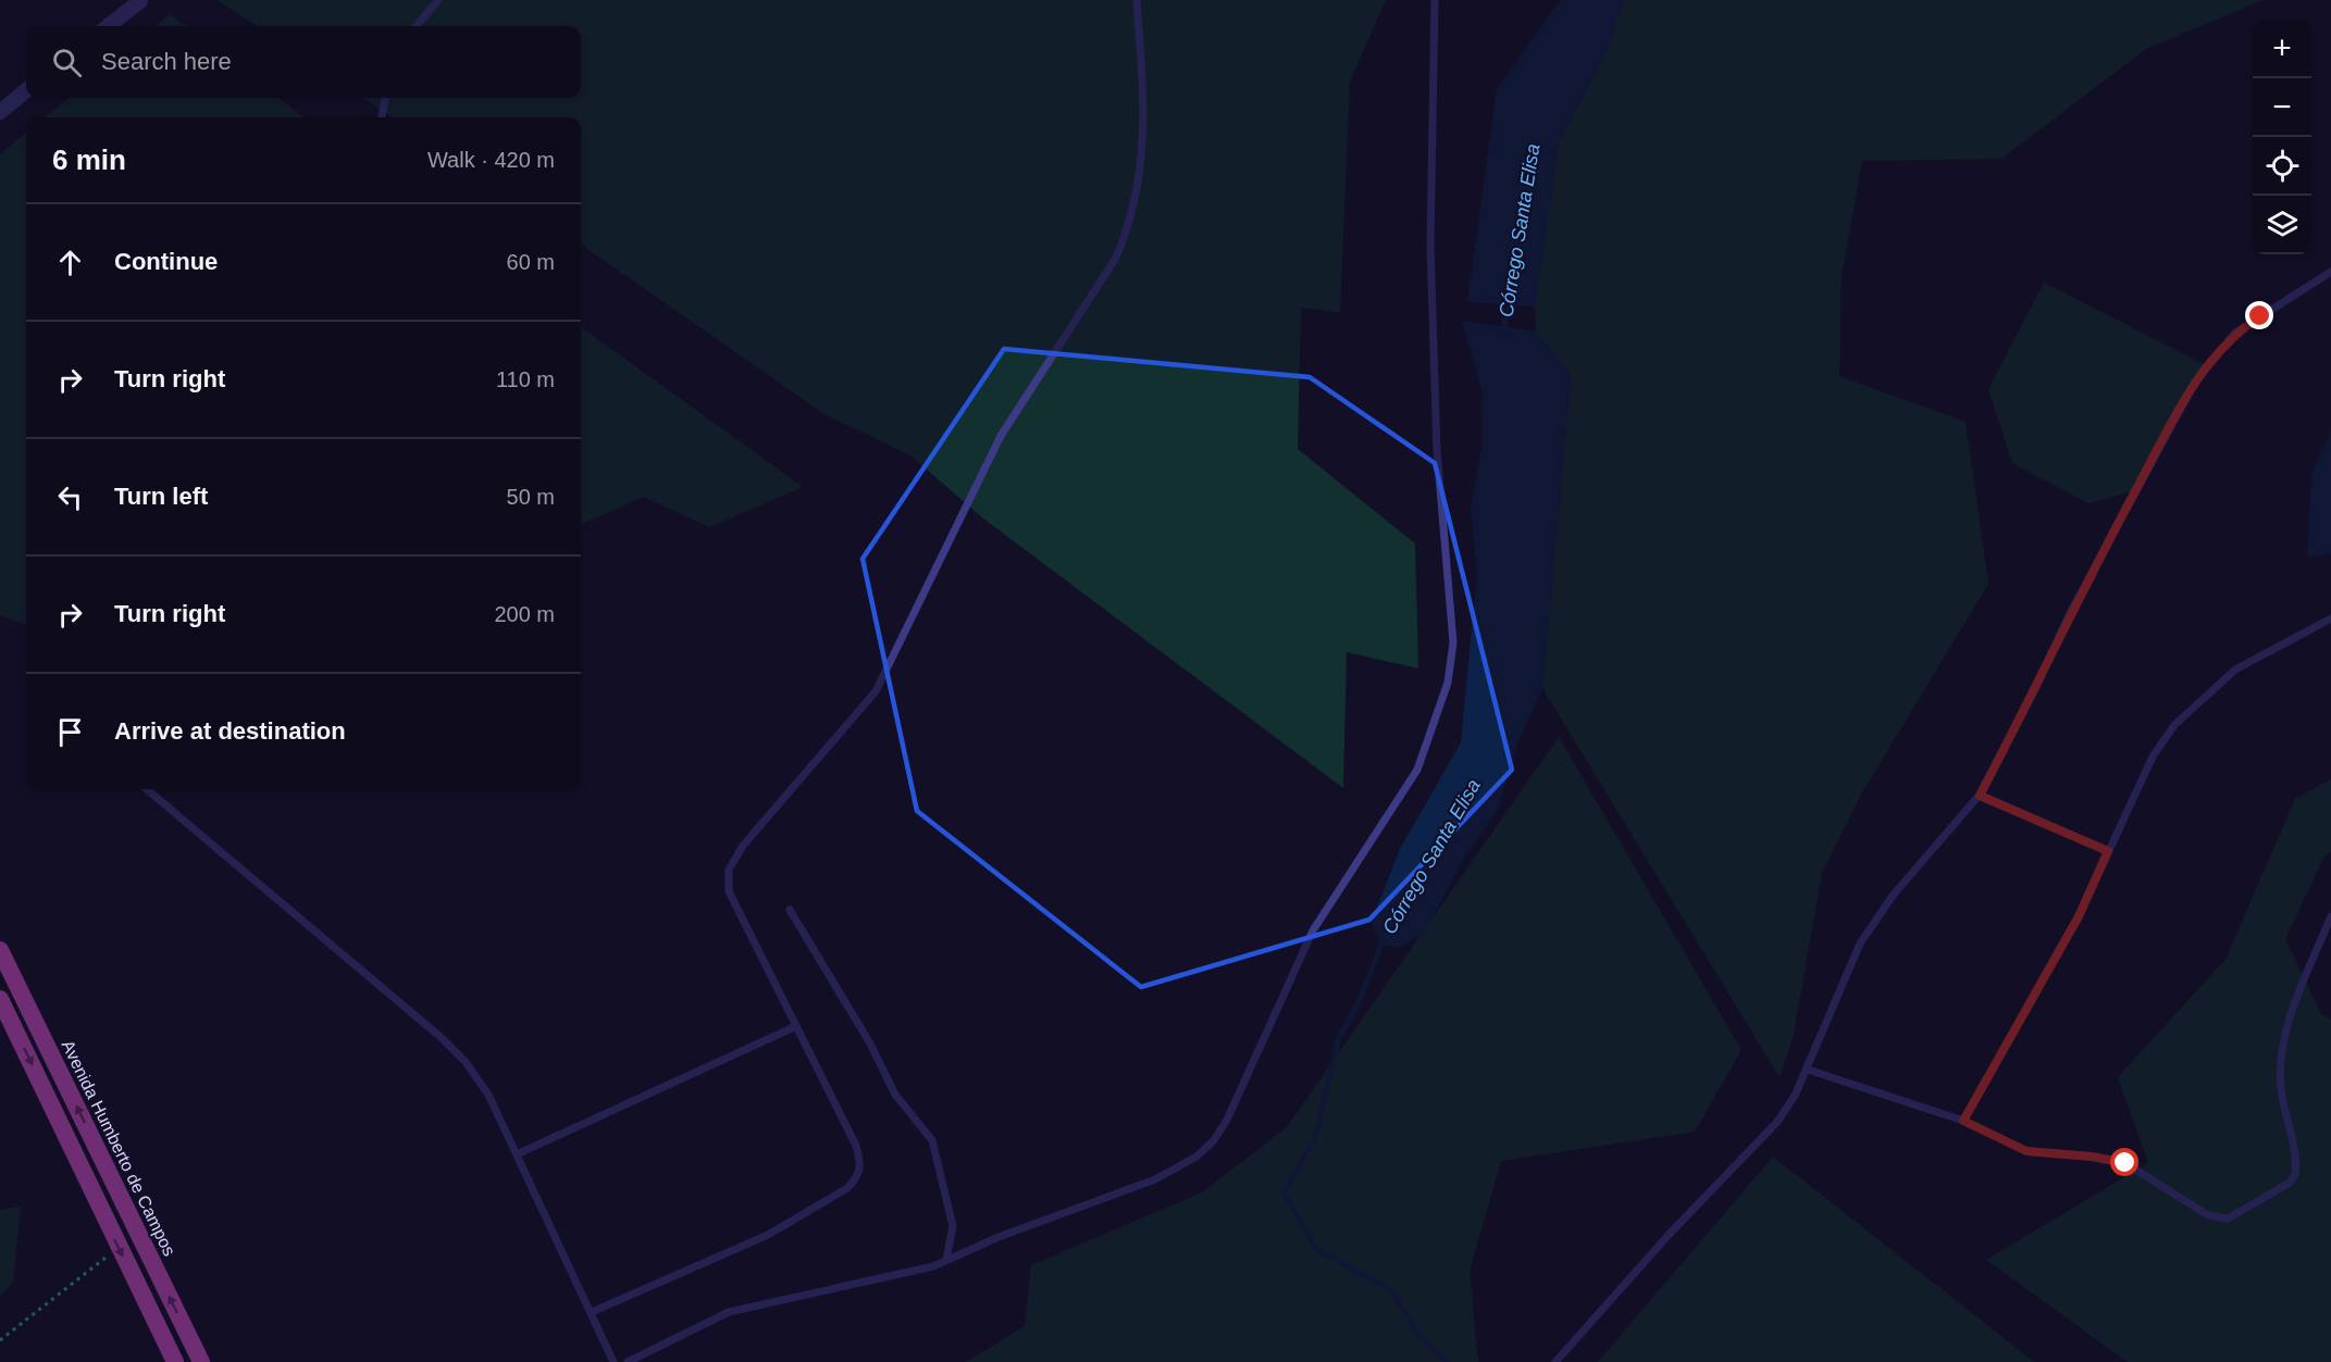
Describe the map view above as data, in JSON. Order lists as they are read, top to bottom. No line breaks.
{"streets":{"highway":["Avenida Humberto de Campos"]},"water":["Córrego Santa Elisa"],"page":{"map_buttons":["+","−"],"search":"Search here","heading":["6 min","Walk · 420 m"],"list":[["Continue","60 m"],["Turn right","110 m"],["Turn left","50 m"],["Turn right","200 m"],"Arrive at destination"]}}
